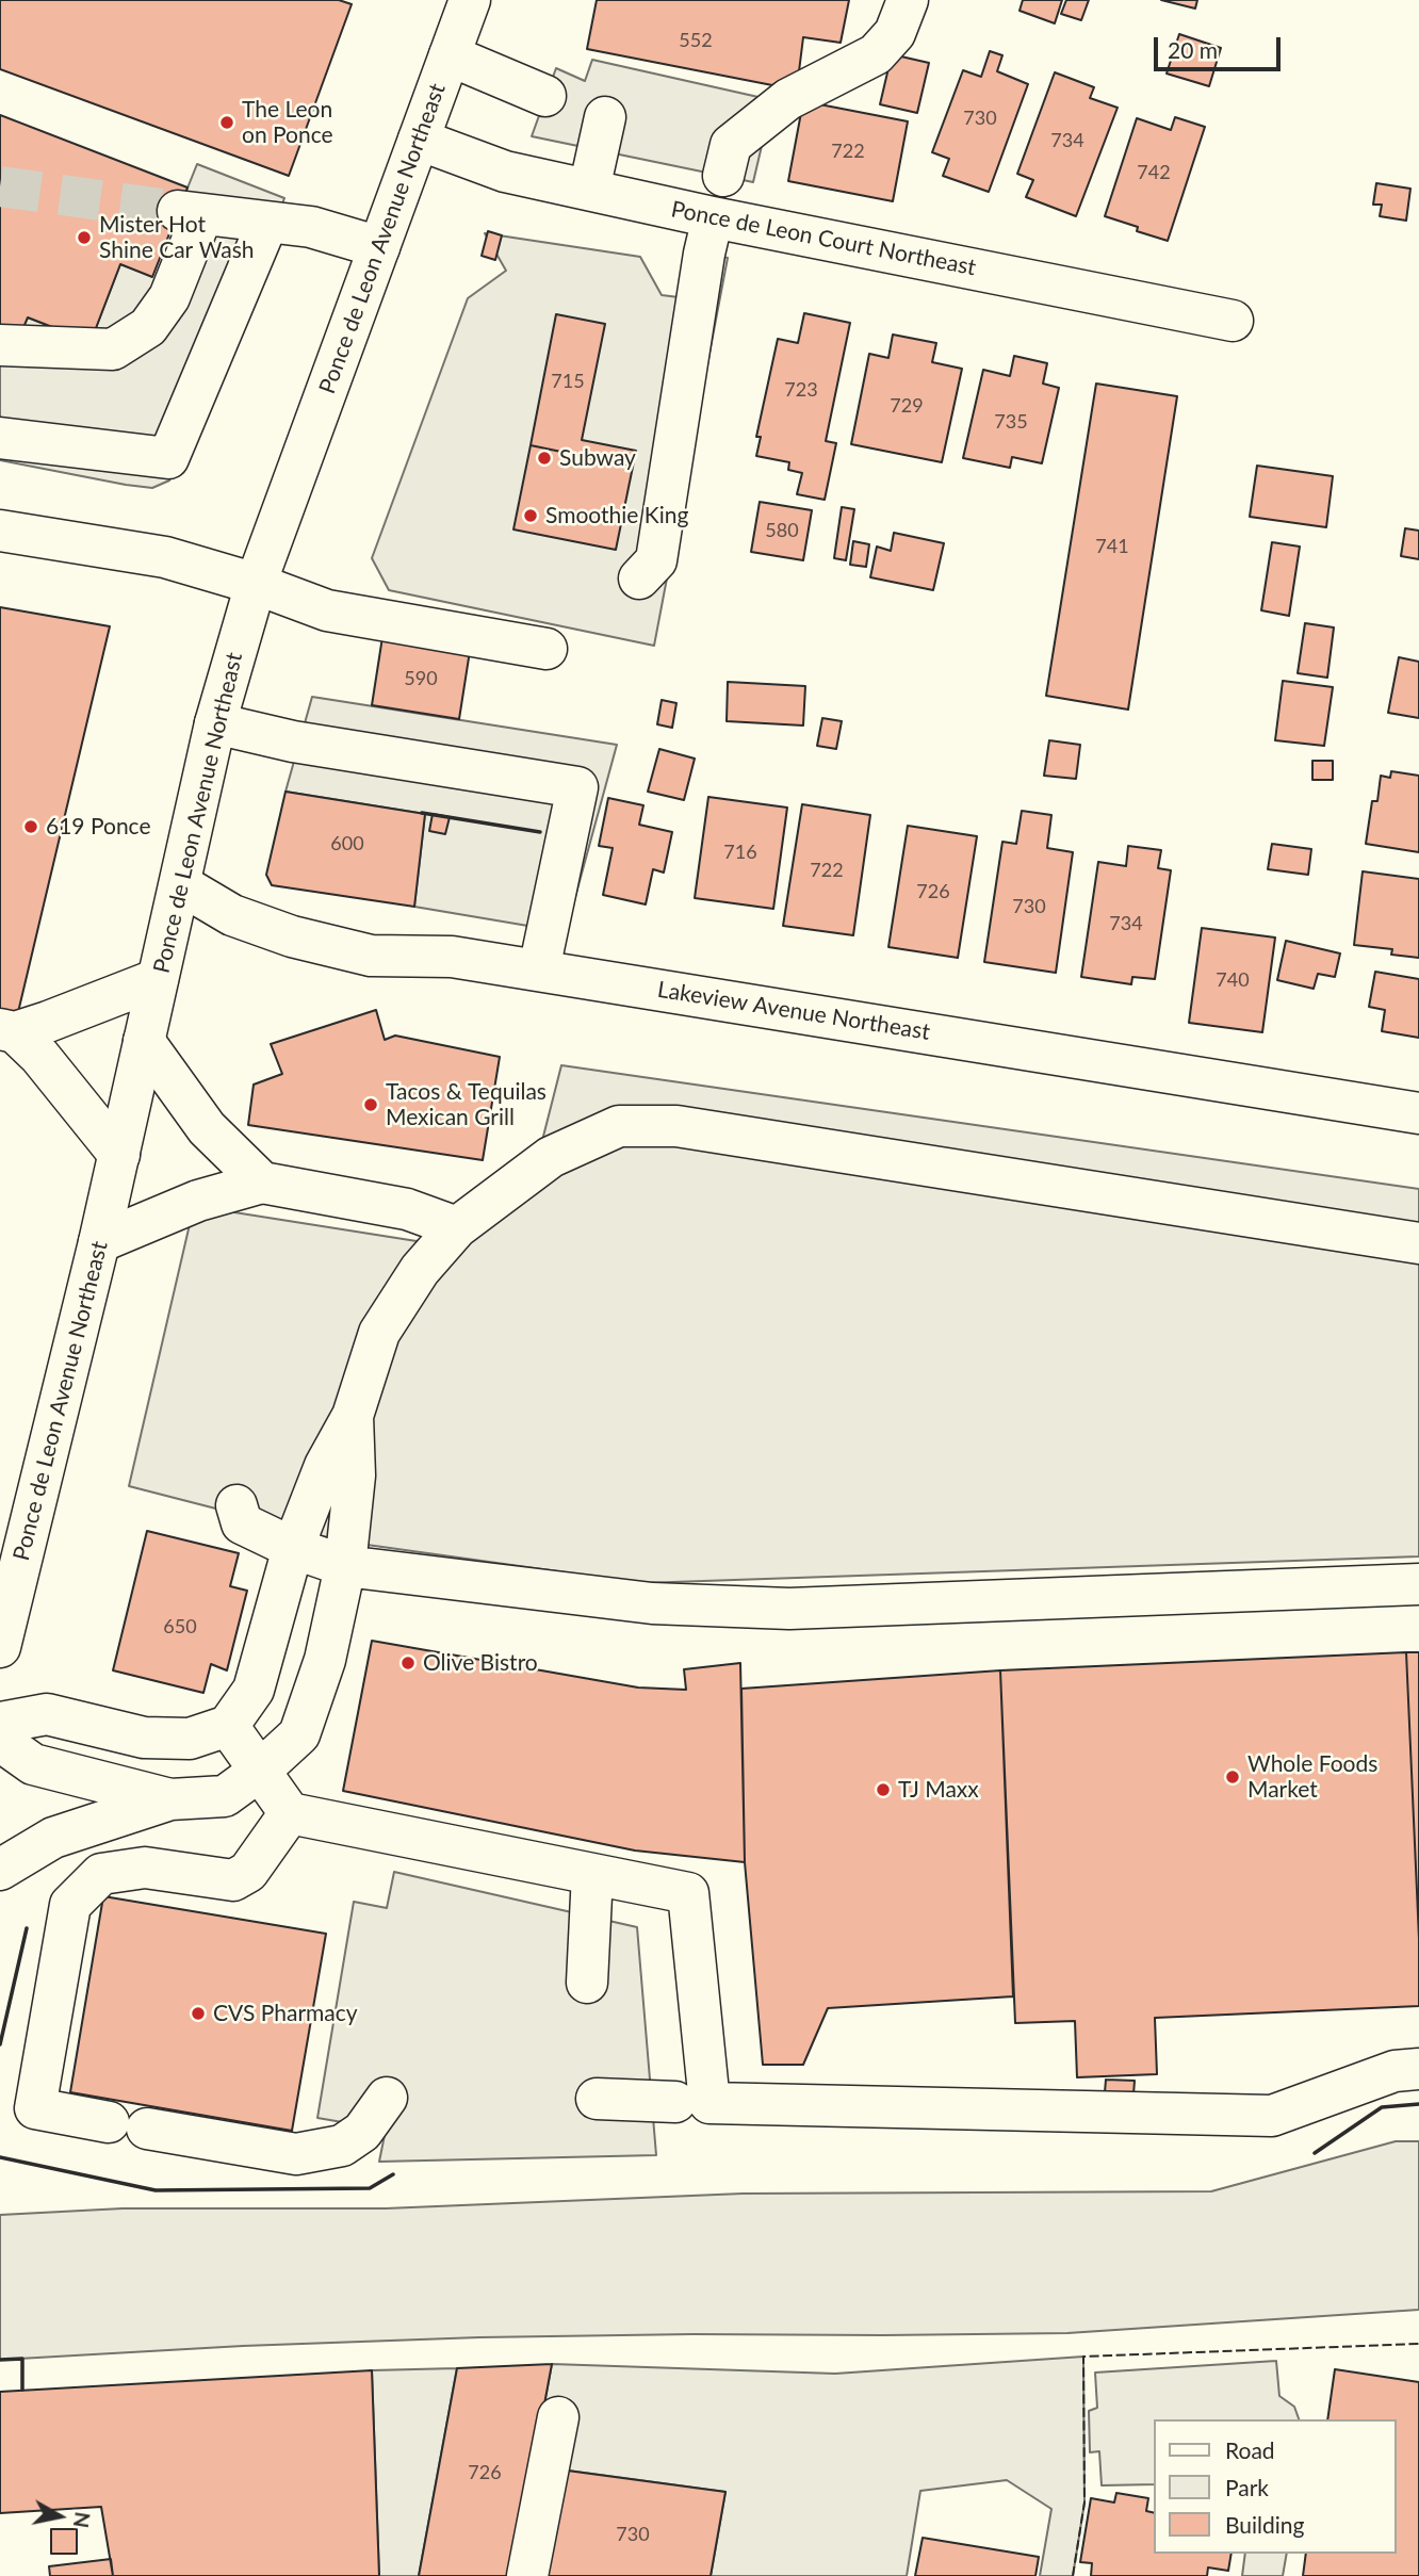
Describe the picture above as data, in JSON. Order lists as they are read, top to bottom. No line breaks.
{"streets":{"main road":["Ponce de Leon Avenue Northeast","Ponce de Leon Court Northeast","Lakeview Avenue Northeast"]},"crossings":[["Ponce de Leon Avenue Northeast","Ponce de Leon Court Northeast"],["Ponce de Leon Avenue Northeast","Lakeview Avenue Northeast"]],"places":["The Leon on Ponce","Mister Hot Shine Car Wash","Subway","Smoothie King","619 Ponce","Tacos & Tequilas Mexican Grill","Olive Bistro","Whole Foods Market","TJ Maxx","CVS Pharmacy"],"house_numbers":["552","730","734","722","742","715","723","729","735","580","741","590","600","716","722","726","730","734","740","650","726","730"],"legend":["Road","Park","Building"],"scale_bar":"20 m","north":"right"}
